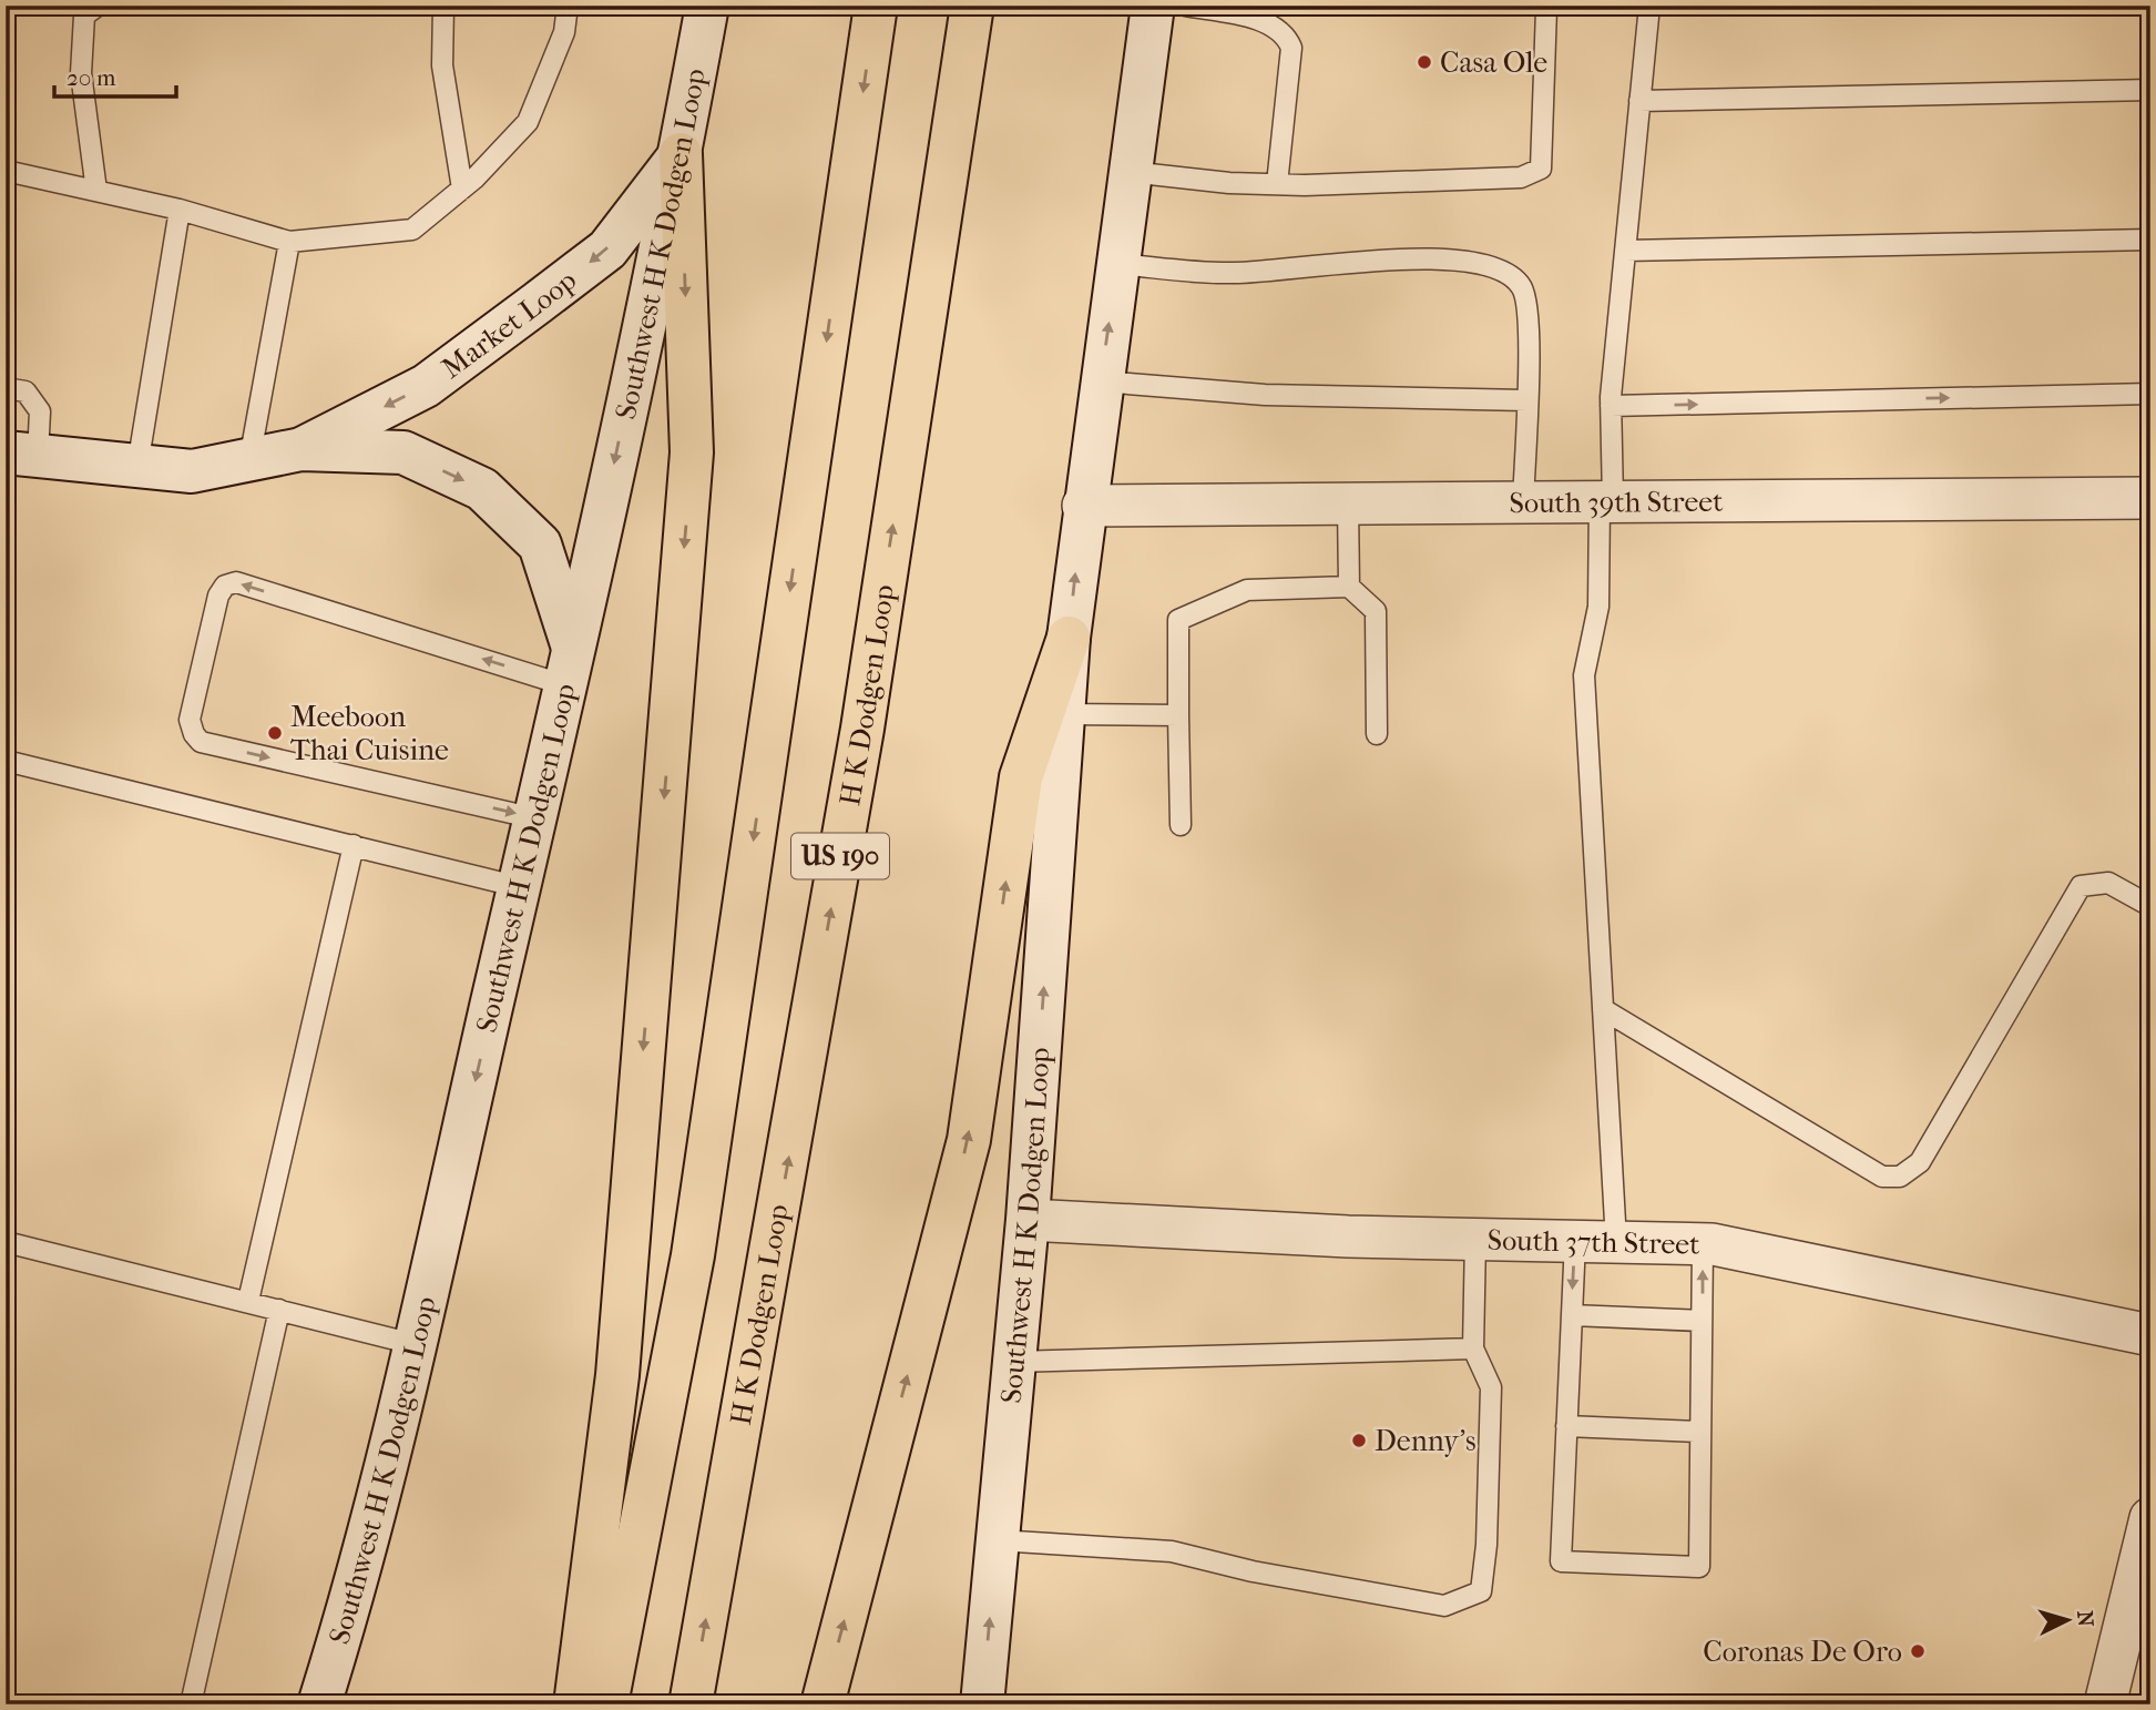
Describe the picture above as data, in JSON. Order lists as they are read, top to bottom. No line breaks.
{"streets":{"highway":["H K Dodgen Loop","US 190"],"main road":["Southwest H K Dodgen Loop","Market Loop"],"street":["South 39th Street","South 37th Street"]},"crossings":[["Southwest H K Dodgen Loop","Market Loop"],["Southwest H K Dodgen Loop","South 39th Street"],["Southwest H K Dodgen Loop","South 37th Street"]],"places":["Casa Ole","Meeboon Thai Cuisine","Denny's","Coronas De Oro"],"scale_bar":"20 m","north":"right"}
